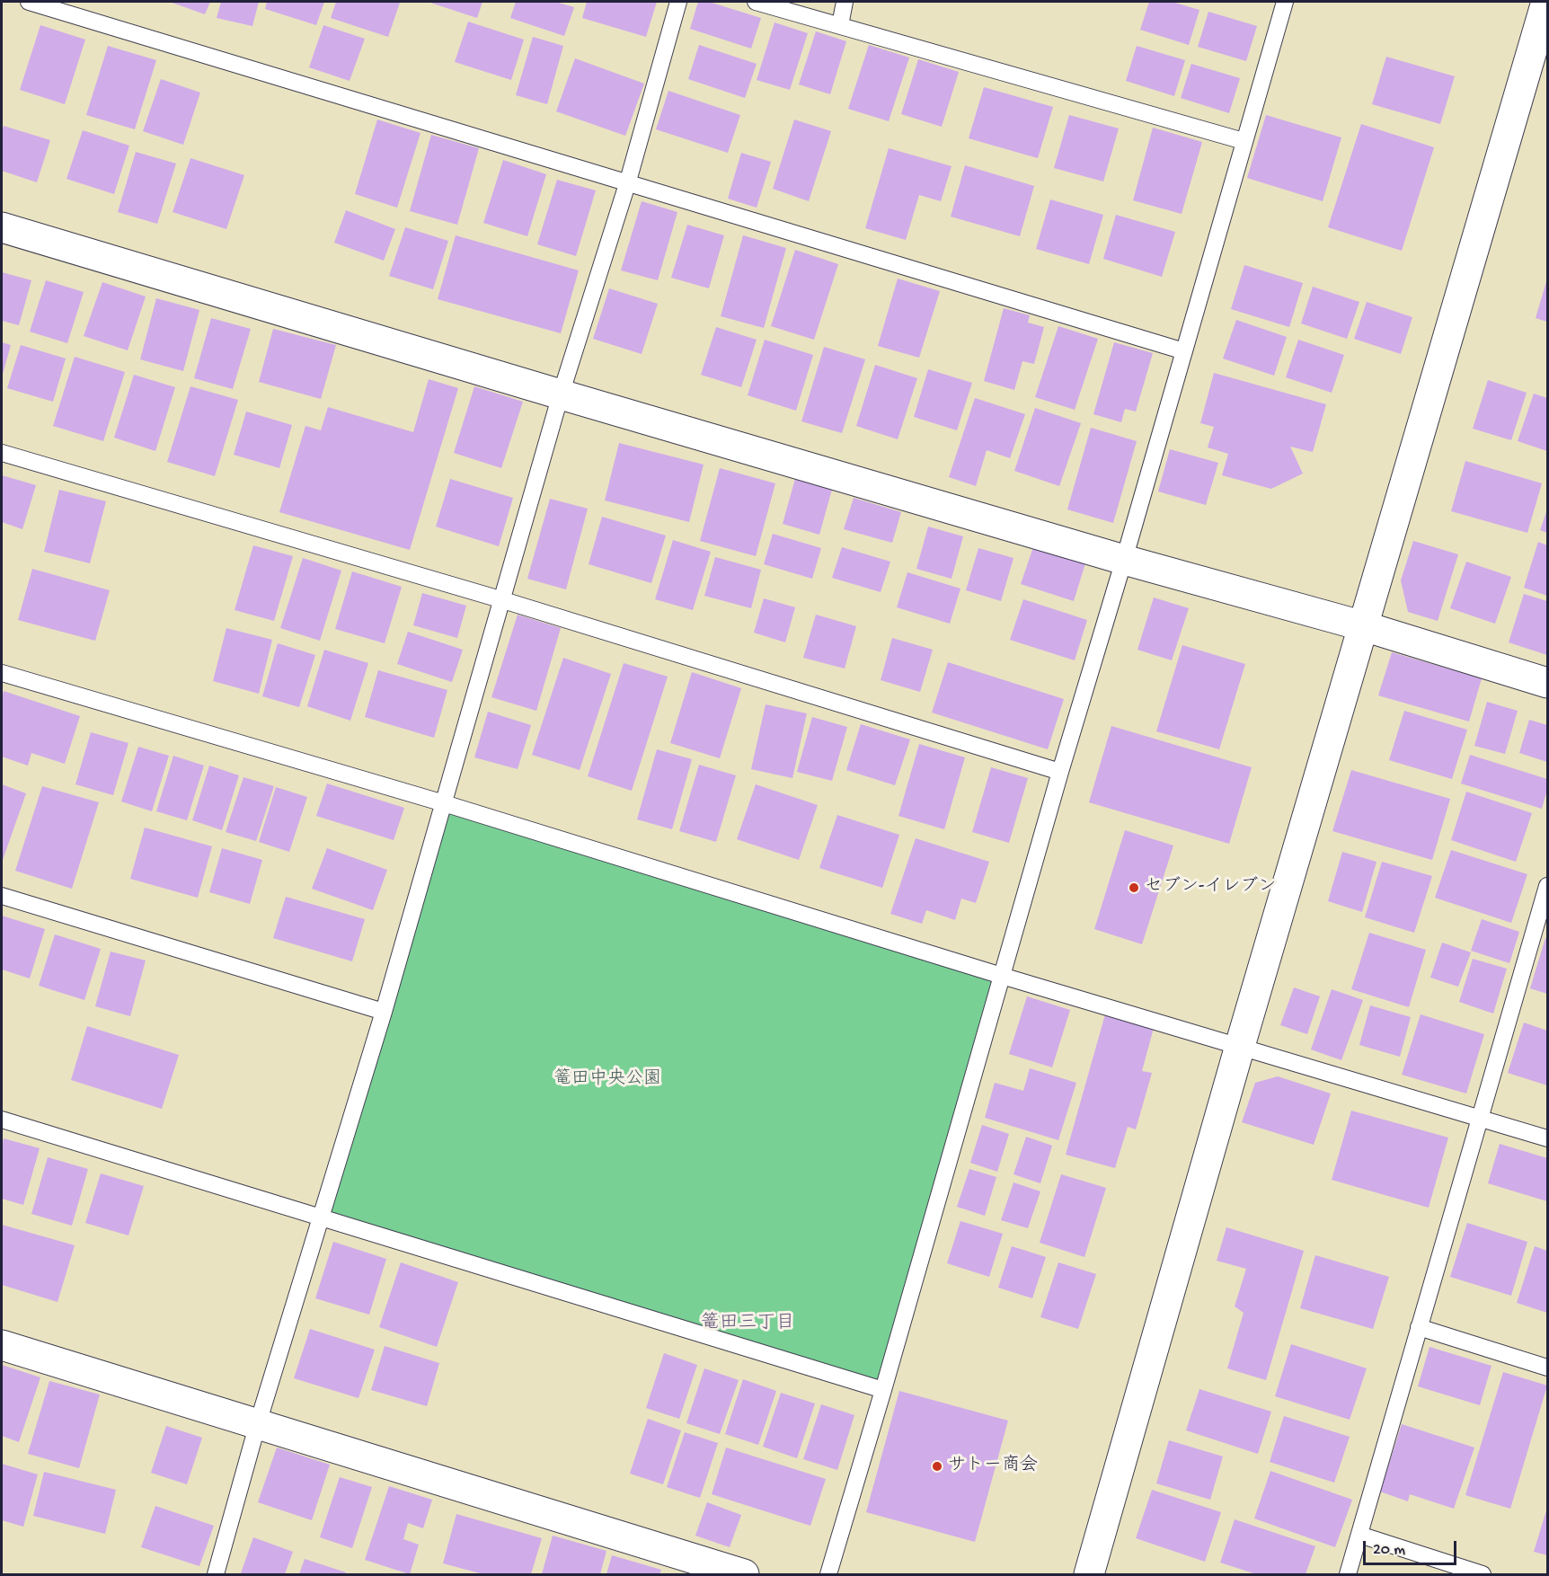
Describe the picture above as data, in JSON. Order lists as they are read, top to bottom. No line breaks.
{"districts":["篭田三丁目"],"parks":["篭田中央公園"],"places":["セブン-イレブン","サトー商会"],"scale_bar":"20 m"}
